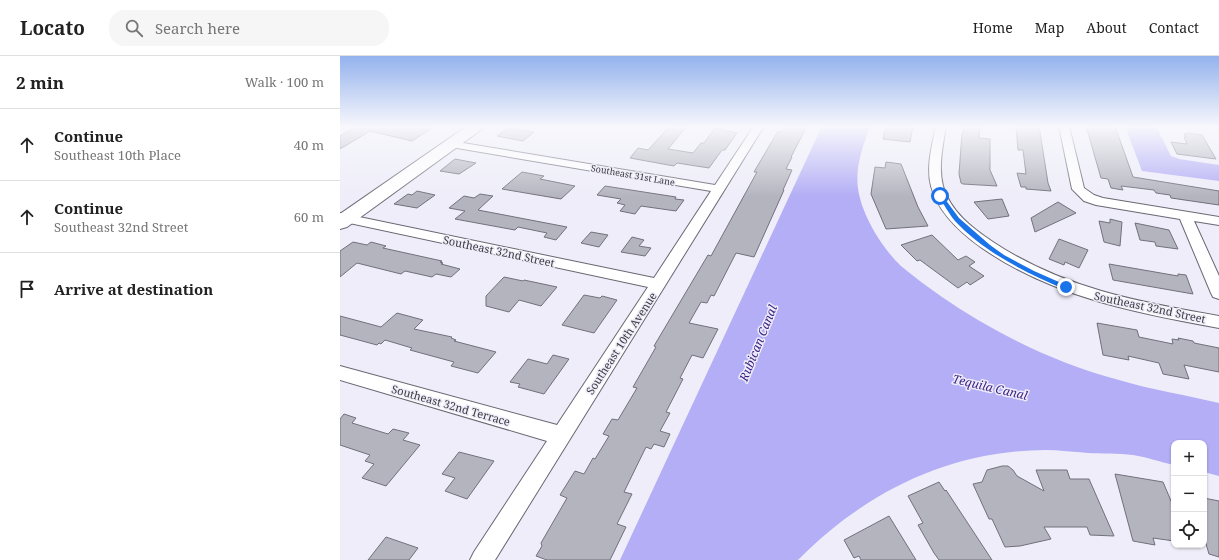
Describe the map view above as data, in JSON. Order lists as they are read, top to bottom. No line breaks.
{"streets":{"street":["Southeast 31st Lane","Southeast 32nd Street","Southeast 10th Avenue","Southeast 32nd Terrace"]},"crossings":[["Southeast 31st Lane","Southeast 10th Avenue"],["Southeast 32nd Street","Southeast 10th Avenue"],["Southeast 10th Avenue","Southeast 32nd Terrace"]],"water":["Rubican Canal","Tequila Canal"],"page":{"header":"Locato","search":"Search here","nav":["Home","Map","About","Contact"],"heading":["2 min","Walk · 100 m"],"list":[["Continue","Southeast 10th Place","40 m"],["Continue","Southeast 32nd Street","60 m"],"Arrive at destination"],"map_buttons":["+","−"]}}
